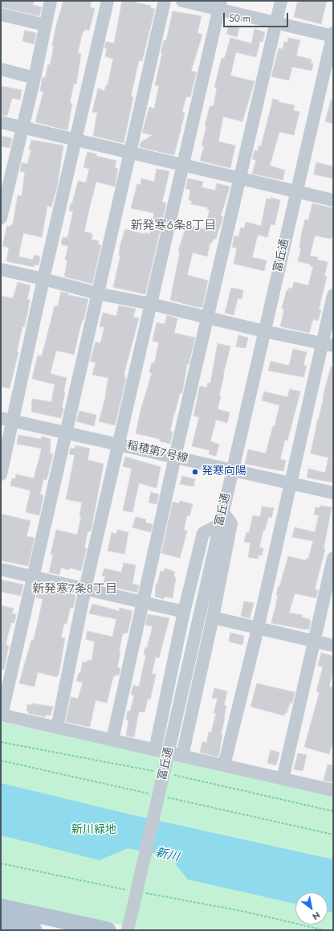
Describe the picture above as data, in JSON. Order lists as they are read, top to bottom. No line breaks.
{"streets":{"street":["富丘通","稲積第7号線"]},"crossings":[["富丘通","稲積第7号線"]],"districts":["新発寒6条8丁目","新発寒7条8丁目"],"water":["新川"],"parks":["新川緑地"],"places":["発寒向陽"],"scale_bar":"50 m","north":"bottom right"}
